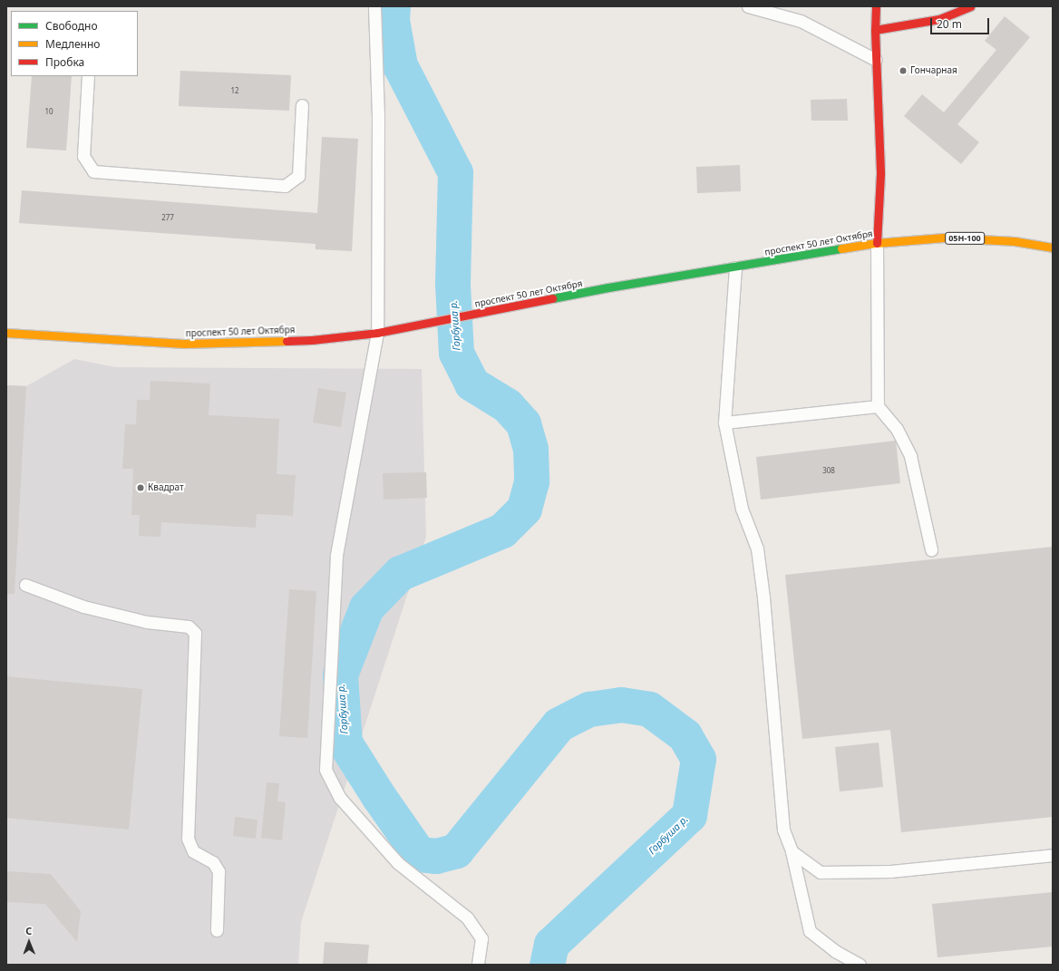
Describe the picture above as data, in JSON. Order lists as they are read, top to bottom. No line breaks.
{"streets":{"main road":["05Н-100","проспект 50 лет Октября"]},"water":["Горбуша р."],"places":["Гончарная","Квадрат"],"house_numbers":["12","10","277","308"],"legend":["Свободно","Медленно","Пробка"],"scale_bar":"20 m","north":"top"}
